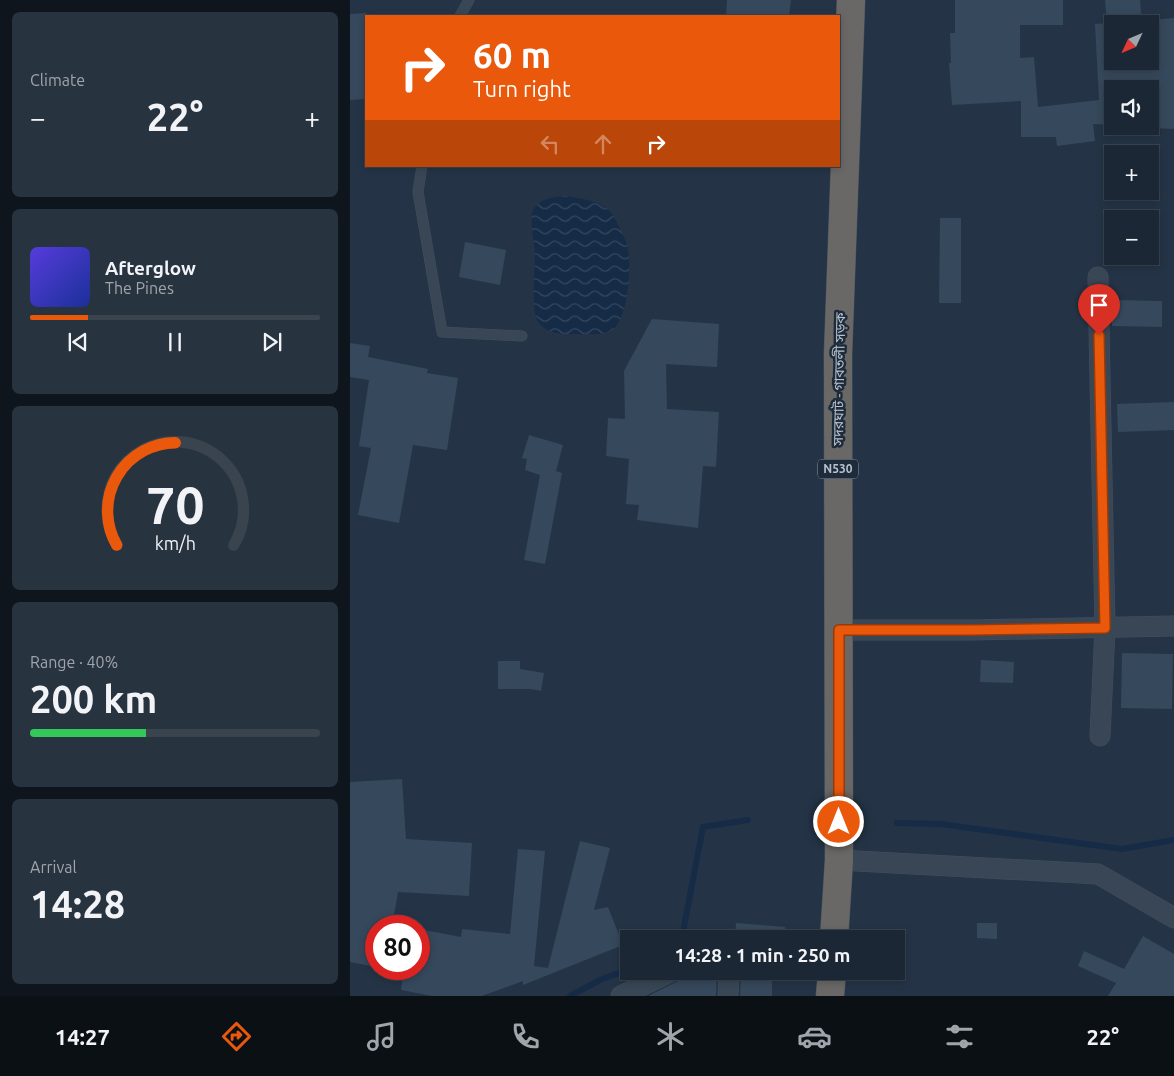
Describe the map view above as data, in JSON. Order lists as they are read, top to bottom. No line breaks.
{"streets":{"highway":["সদরঘাট - গাবতলী সড়ক","N530"]},"north":"bottom left","page":{"tile":["Climate",["Range · 40%","200 km"],["Arrival","14:28"]],"map_buttons":["+","−"],"turn":["60 m","Turn right"],"heat":["−","22°","+"],"song":["Afterglow","The Pines"],"limit":"80","trip":"14:28 · 1 min · 250 m","tabs":["14:27","22°"],"gauge":["70","km/h"]}}
